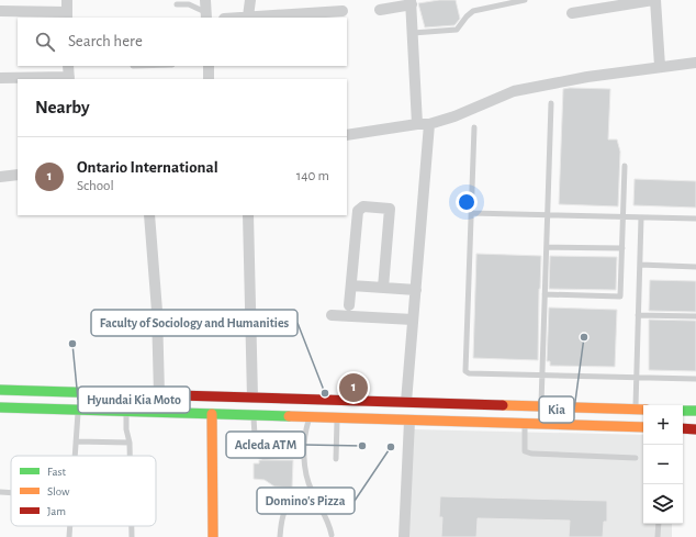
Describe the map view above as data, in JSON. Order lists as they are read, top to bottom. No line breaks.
{"places":["Kia","Hyundai Kia Moto","Faculty of Sociology and Humanities","Acleda ATM","Domino's Pizza"],"legend":["Fast","Slow","Jam"],"page":{"search":"Search here","heading":"Nearby","list":[{"mark":"1","name":"Ontario International","note":"School","value":"140 m"}],"pins":"1","map_buttons":["+","−"]}}
